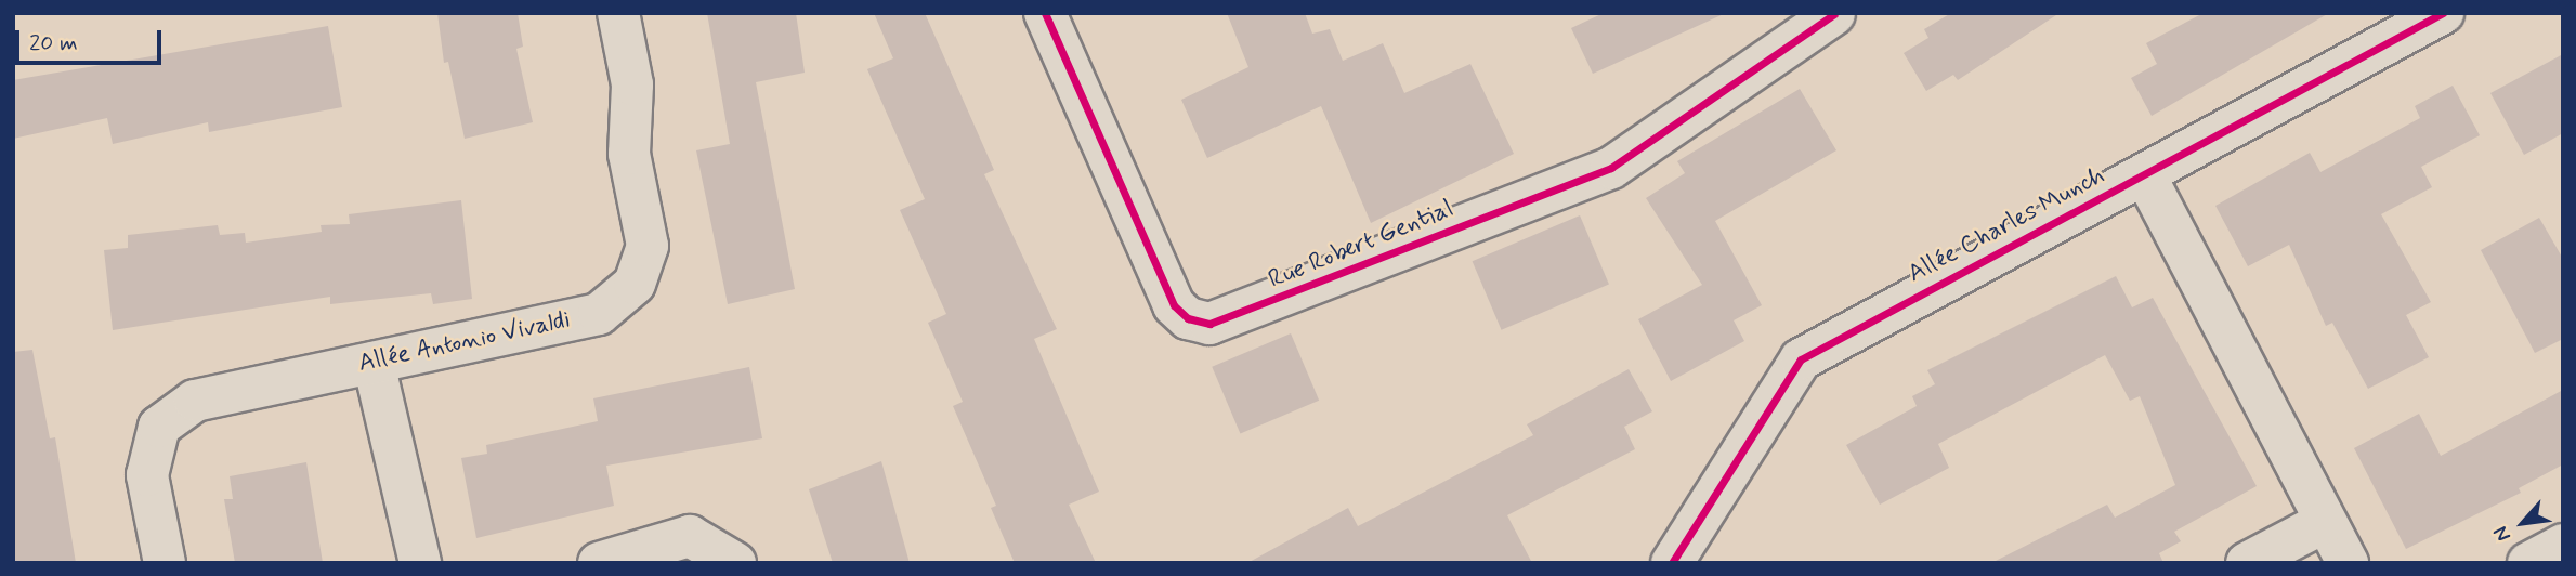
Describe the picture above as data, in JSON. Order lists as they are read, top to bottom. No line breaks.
{"streets":{"street":["Allée Charles Munch","Rue Robert Gential","Allée Antonio Vivaldi"]},"scale_bar":"20 m","north":"bottom left"}
